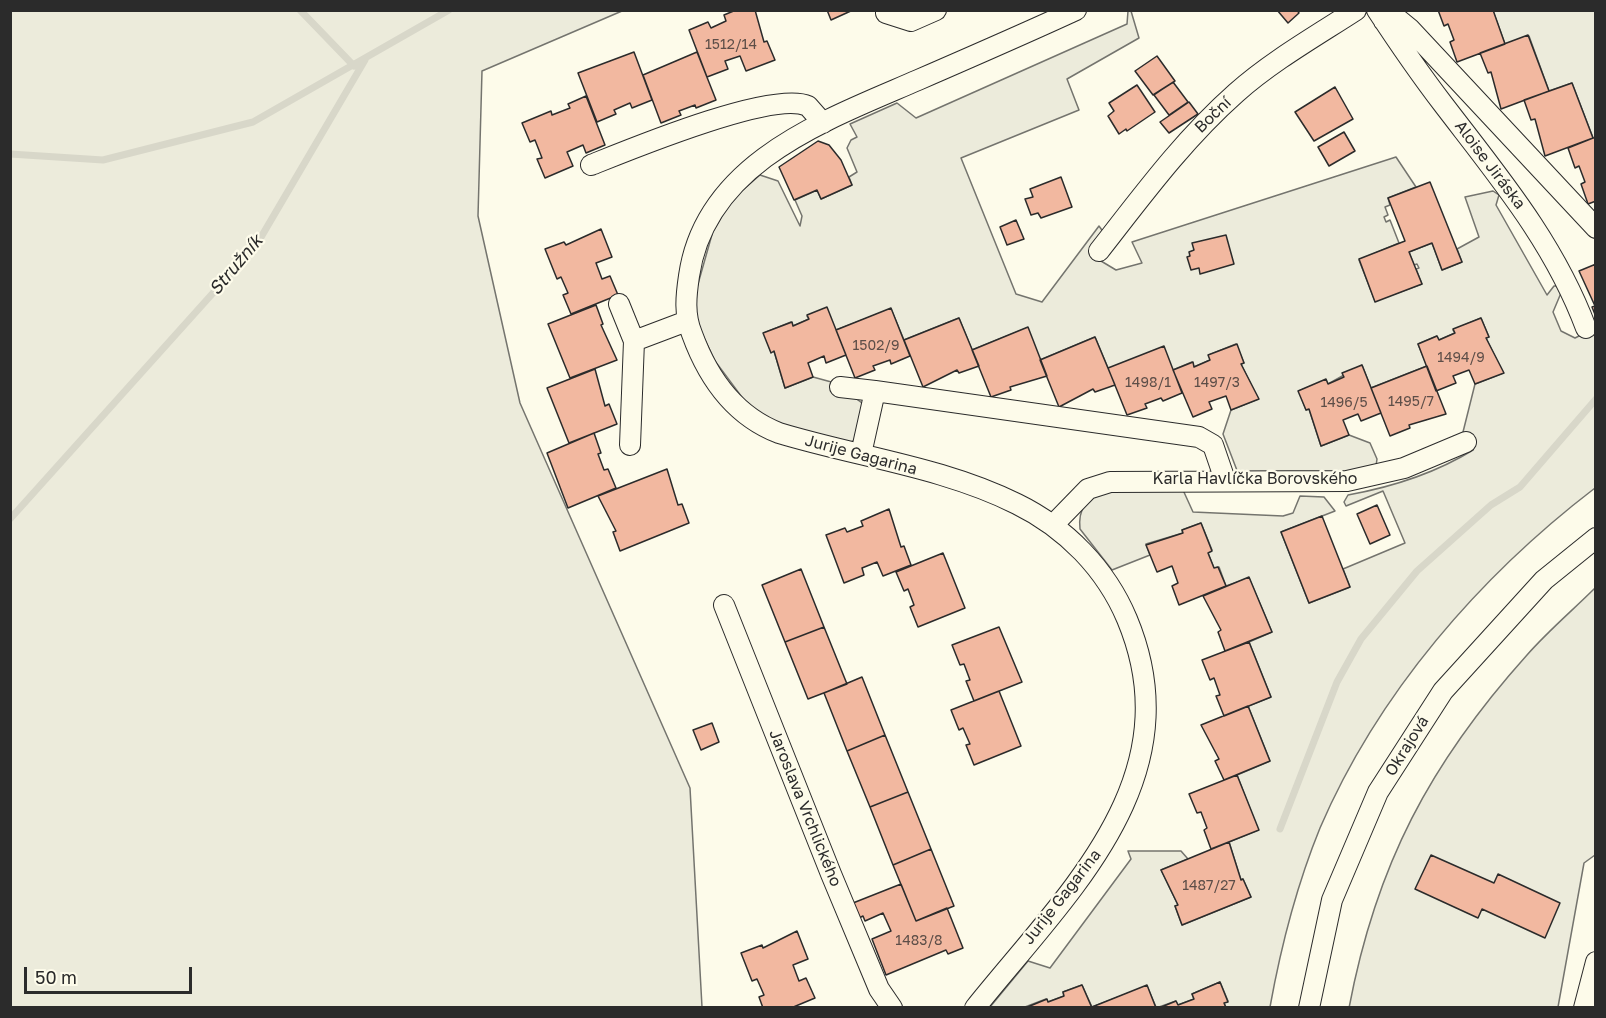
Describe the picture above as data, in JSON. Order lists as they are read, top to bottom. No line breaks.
{"streets":{"street":["Boční","Aloise Jiráska","Jurije Gagarina","Karla Havlíčka Borovského","Okrajová","Jaroslava Vrchlického"]},"crossings":[["Jurije Gagarina","Karla Havlíčka Borovského"]],"water":["Stružník"],"house_numbers":["1512/14","1502/9","1494/9","1498/1","1497/3","1495/7","1496/5","1487/27","1483/8"],"scale_bar":"50 m"}
